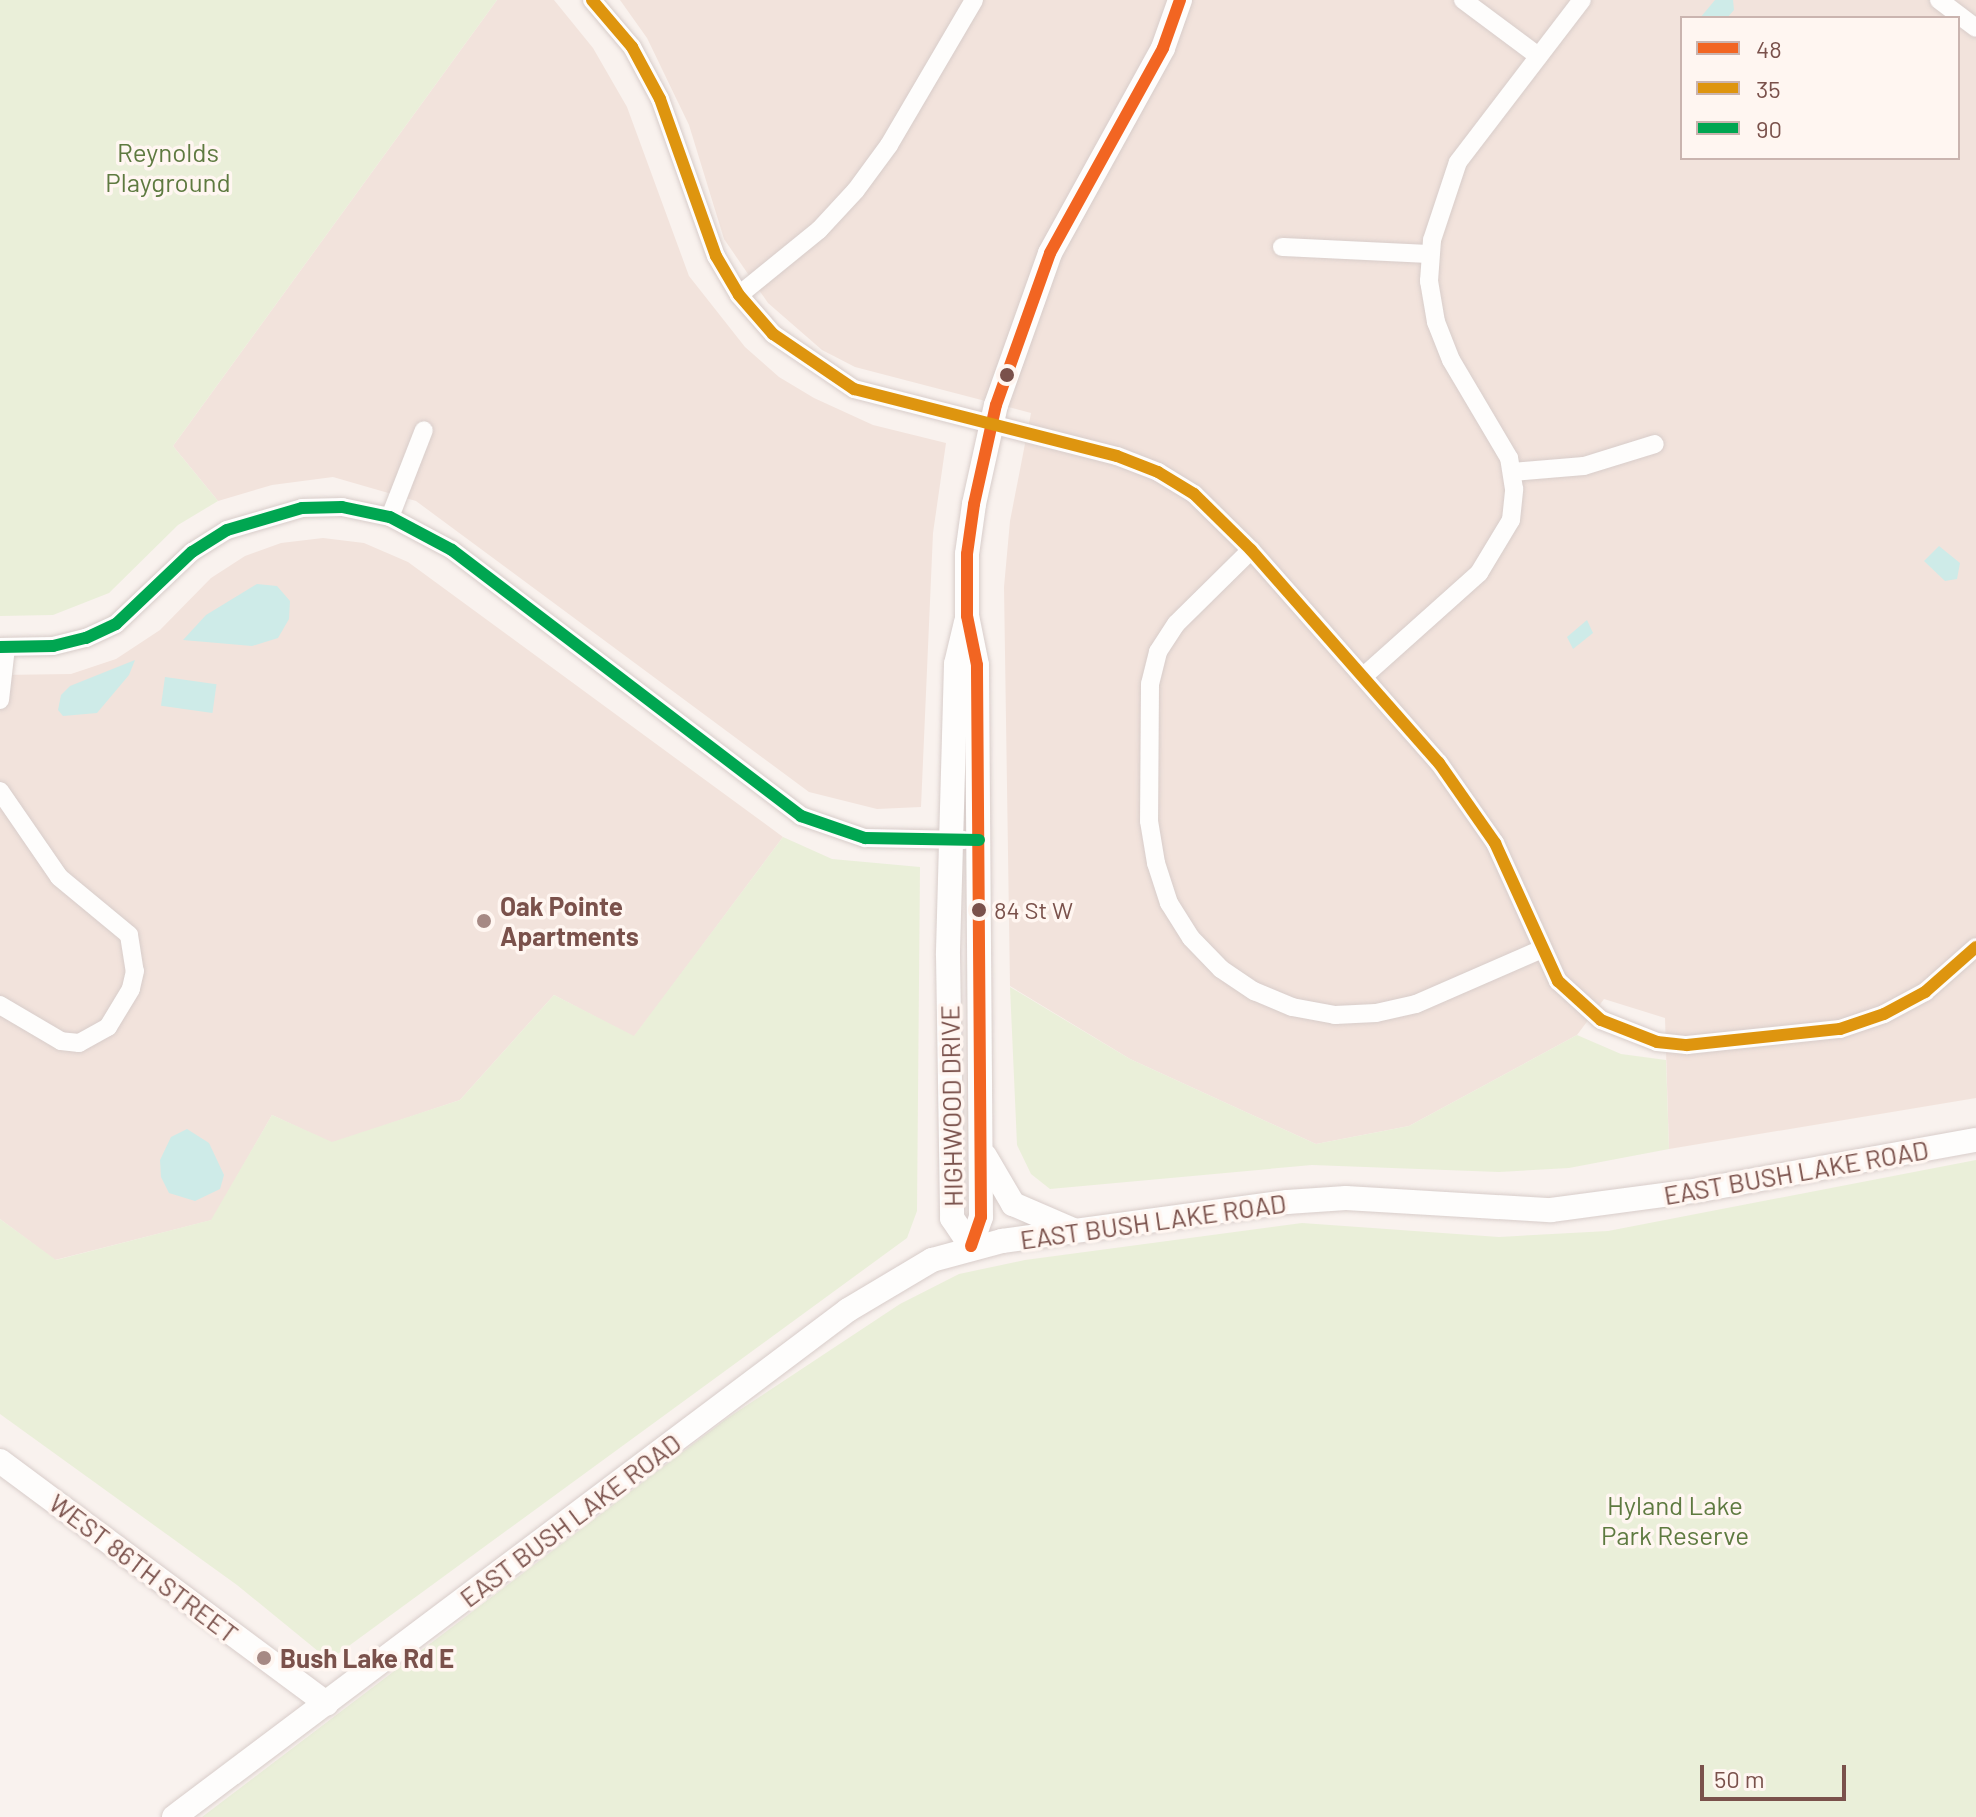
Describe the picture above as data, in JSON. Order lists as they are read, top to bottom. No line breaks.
{"streets":{"street":["HIGHWOOD DRIVE","EAST BUSH LAKE ROAD","WEST 86TH STREET"]},"crossings":[["HIGHWOOD DRIVE","EAST BUSH LAKE ROAD"],["EAST BUSH LAKE ROAD","WEST 86TH STREET"]],"parks":["Reynolds Playground","Hyland Lake Park Reserve"],"places":["84 St W","Oak Pointe Apartments","Bush Lake Rd E"],"lines":["transit line 48","transit line 35","transit line 90"],"legend":["48","35","90"],"scale_bar":"50 m"}
